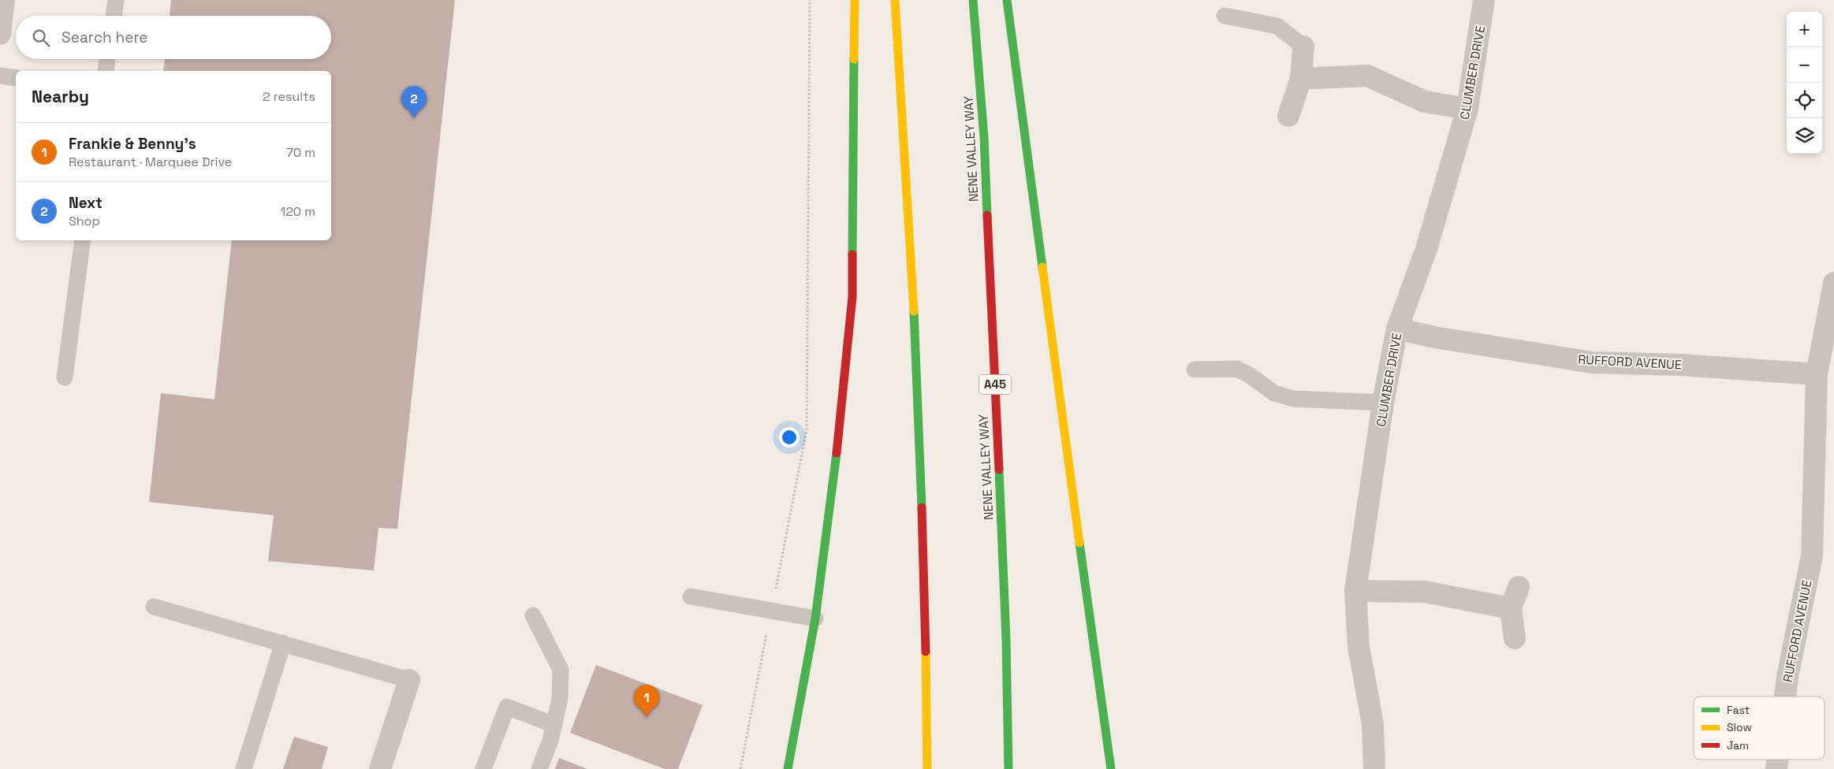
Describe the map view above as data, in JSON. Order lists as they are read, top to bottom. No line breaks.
{"streets":{"highway":["NENE VALLEY WAY","A45"],"street":["CLUMBER DRIVE","RUFFORD AVENUE"]},"crossings":[["CLUMBER DRIVE","RUFFORD AVENUE"]],"legend":["Fast","Slow","Jam"],"page":{"map_buttons":["+","−"],"search":"Search here","heading":["Nearby","2 results"],"pins":["2","1"],"list":[{"mark":"1","name":"Frankie & Benny's","note":"Restaurant · Marquee Drive","value":"70 m"},{"mark":"2","name":"Next","note":"Shop","value":"120 m"}]}}
